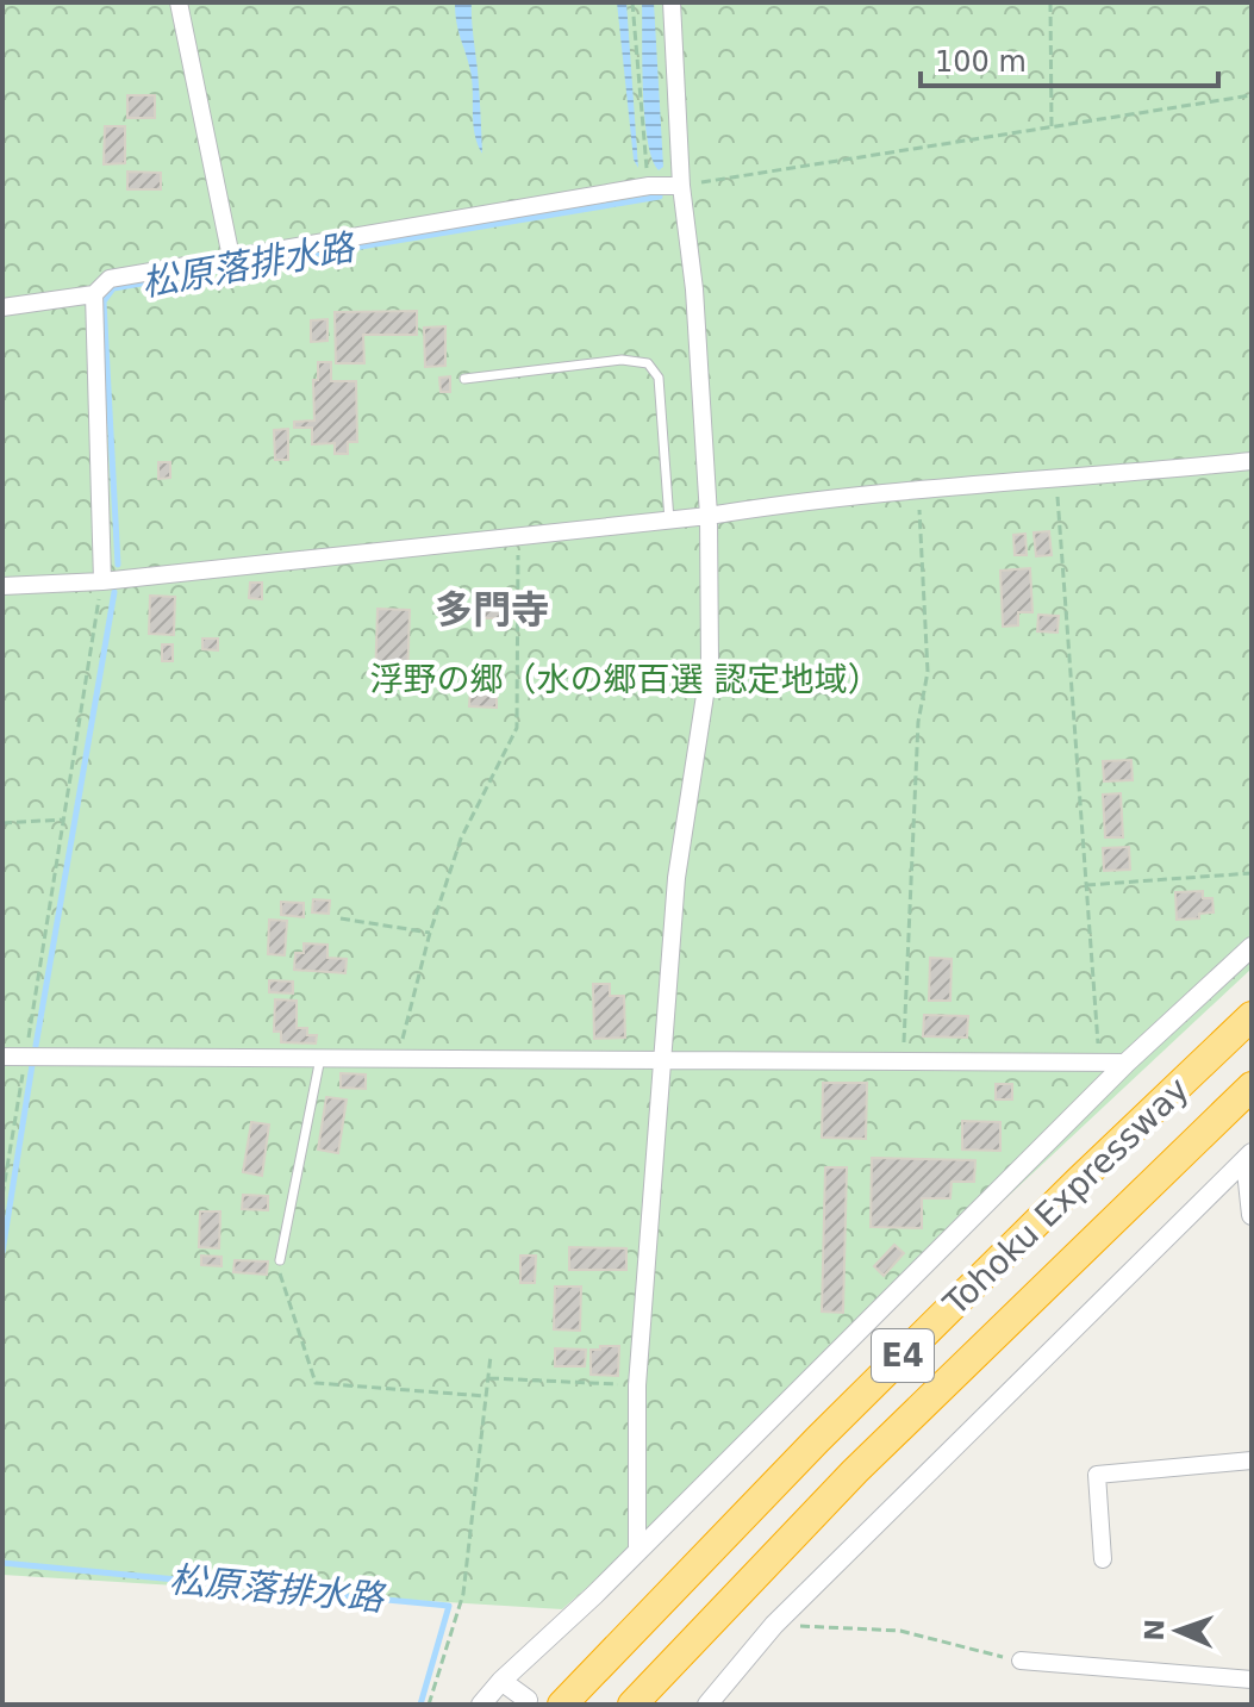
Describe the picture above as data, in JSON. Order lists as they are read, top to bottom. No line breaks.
{"streets":{"highway":["Tohoku Expressway","E4"]},"districts":["多門寺"],"water":["松原落排水路"],"parks":["浮野の郷（水の郷百選 認定地域）"],"scale_bar":"100 m","north":"left"}
